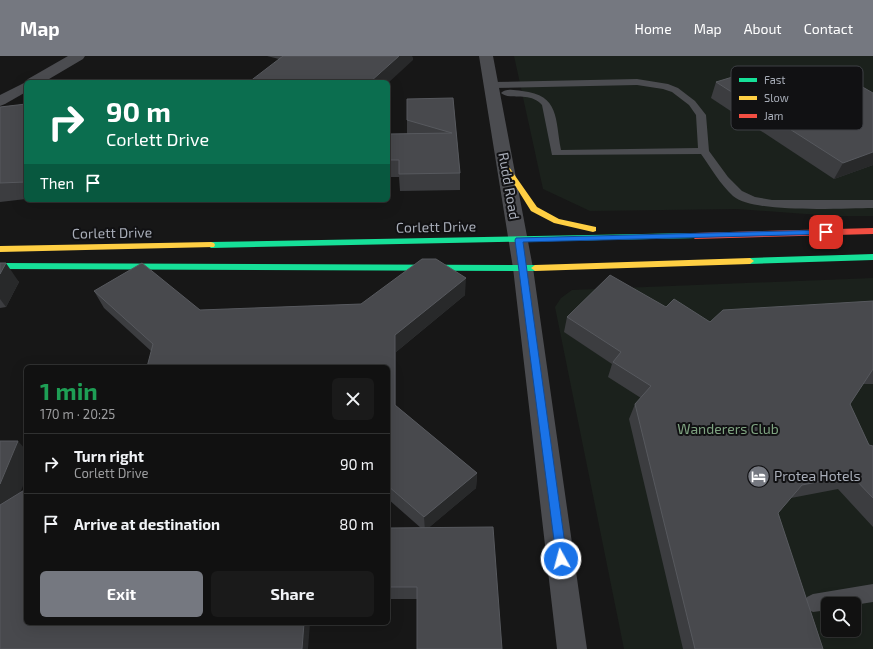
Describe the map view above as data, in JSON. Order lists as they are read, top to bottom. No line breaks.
{"streets":{"main road":["Corlett Drive"],"street":["Rudd Road"]},"crossings":[["Rudd Road","Corlett Drive"]],"parks":["Wanderers Club"],"places":{"hotel":["Protea Hotels"]},"legend":["Fast","Slow","Jam"],"page":{"header":"Map","nav":["Home","Map","About","Contact"],"turn":["90 m","Corlett Drive"],"then":"Then","heading":["1 min","170 m · 20:25"],"list":[{"name":"Turn right","note":"Corlett Drive","value":"90 m"},{"name":"Arrive at destination","value":"80 m"}],"buttons":["Exit","Share"]}}
